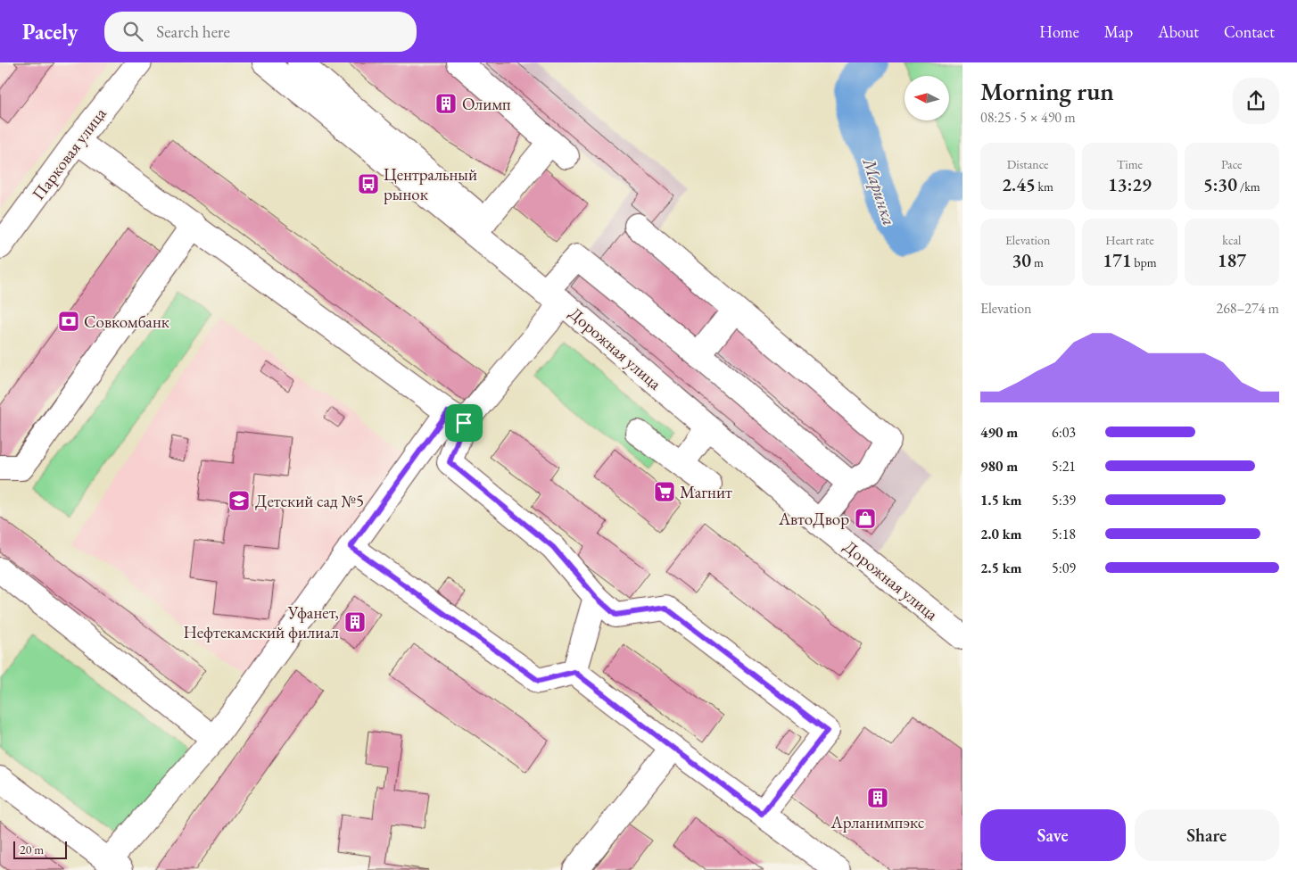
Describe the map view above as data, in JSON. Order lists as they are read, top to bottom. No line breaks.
{"streets":{"main road":["Парковая улица","Дорожная улица"]},"water":["Маринка"],"places":{"building":["Олимп","Уфанет, Нефтекамский филиал","Арланимпэкс"],"bus stop":["Центральный рынок"],"bank":["Совкомбанк"],"supermarket":["Магнит"],"school or university":["Детский сад №5"],"shop":["АвтоДвор"]},"scale_bar":"20 m","north":"left","page":{"header":"Pacely","search":"Search here","nav":["Home","Map","About","Contact"],"heading":["Morning run","08:25 · 5 × 490 m"],"stats":[["Distance","2.45 km"],["Time","13:29"],["Pace","5:30 /km"],["Elevation","30 m"],["Heart rate","171 bpm"],["kcal","187"]],"chart":["Elevation","268–274 m"],"list":[{"name":"490 m","note":"6:03"},{"name":"980 m","note":"5:21"},{"name":"1.5 km","note":"5:39"},{"name":"2.0 km","note":"5:18"},{"name":"2.5 km","note":"5:09"}],"buttons":["Save","Share"],"scale":"20 m"}}
